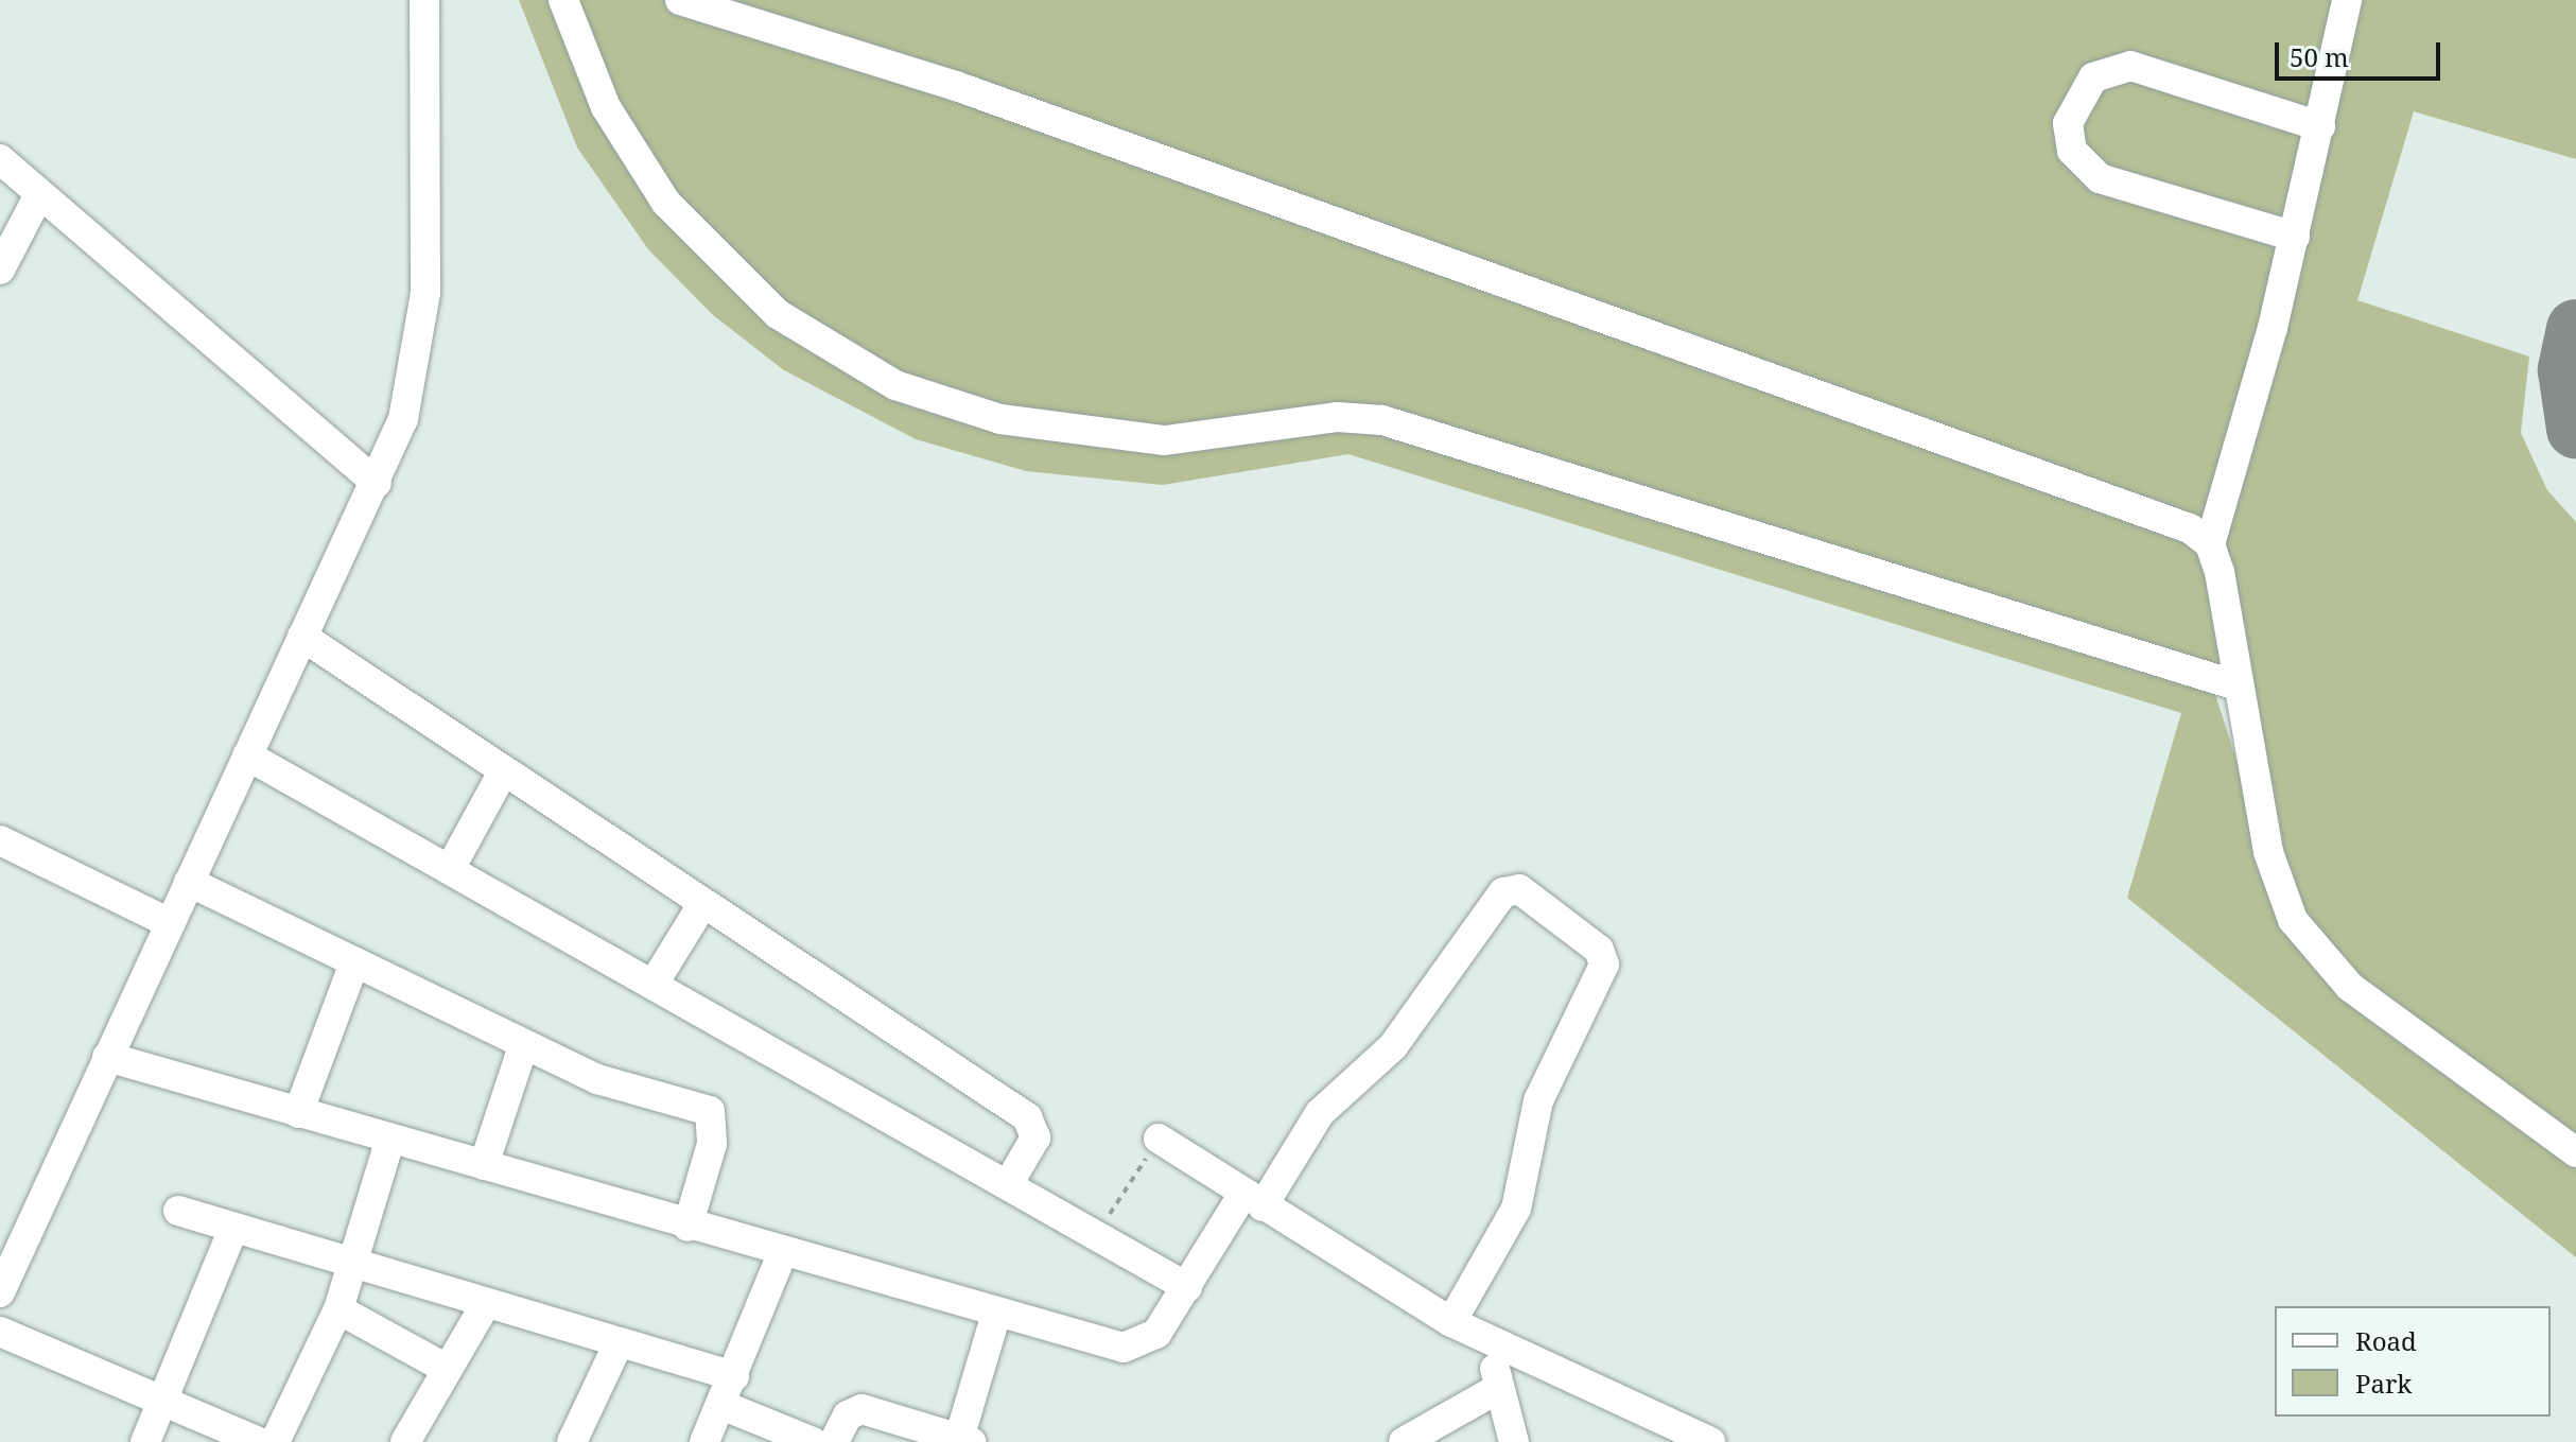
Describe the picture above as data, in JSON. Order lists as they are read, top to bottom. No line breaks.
{"legend":["Road","Park"],"scale_bar":"50 m"}
